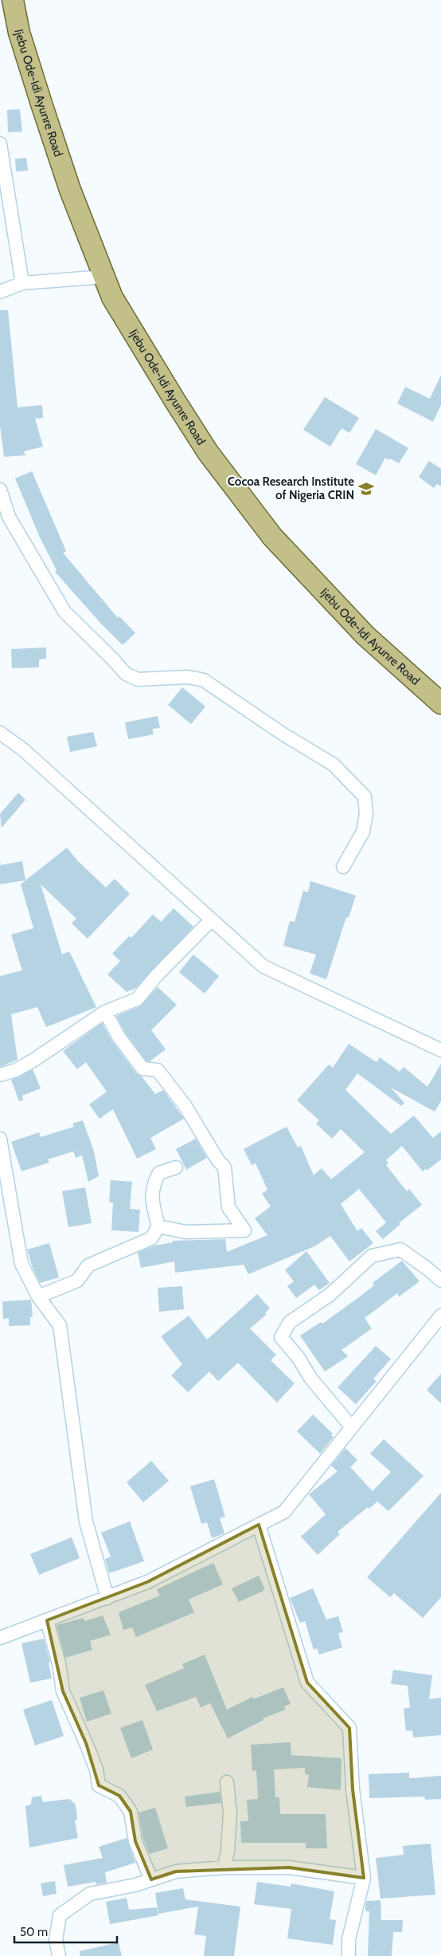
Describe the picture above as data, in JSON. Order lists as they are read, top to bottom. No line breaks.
{"streets":{"main road":["Ijebu Ode-Idi Ayunre Road"]},"places":{"school or university":["Cocoa Research Institute of Nigeria CRIN"]},"scale_bar":"50 m"}
